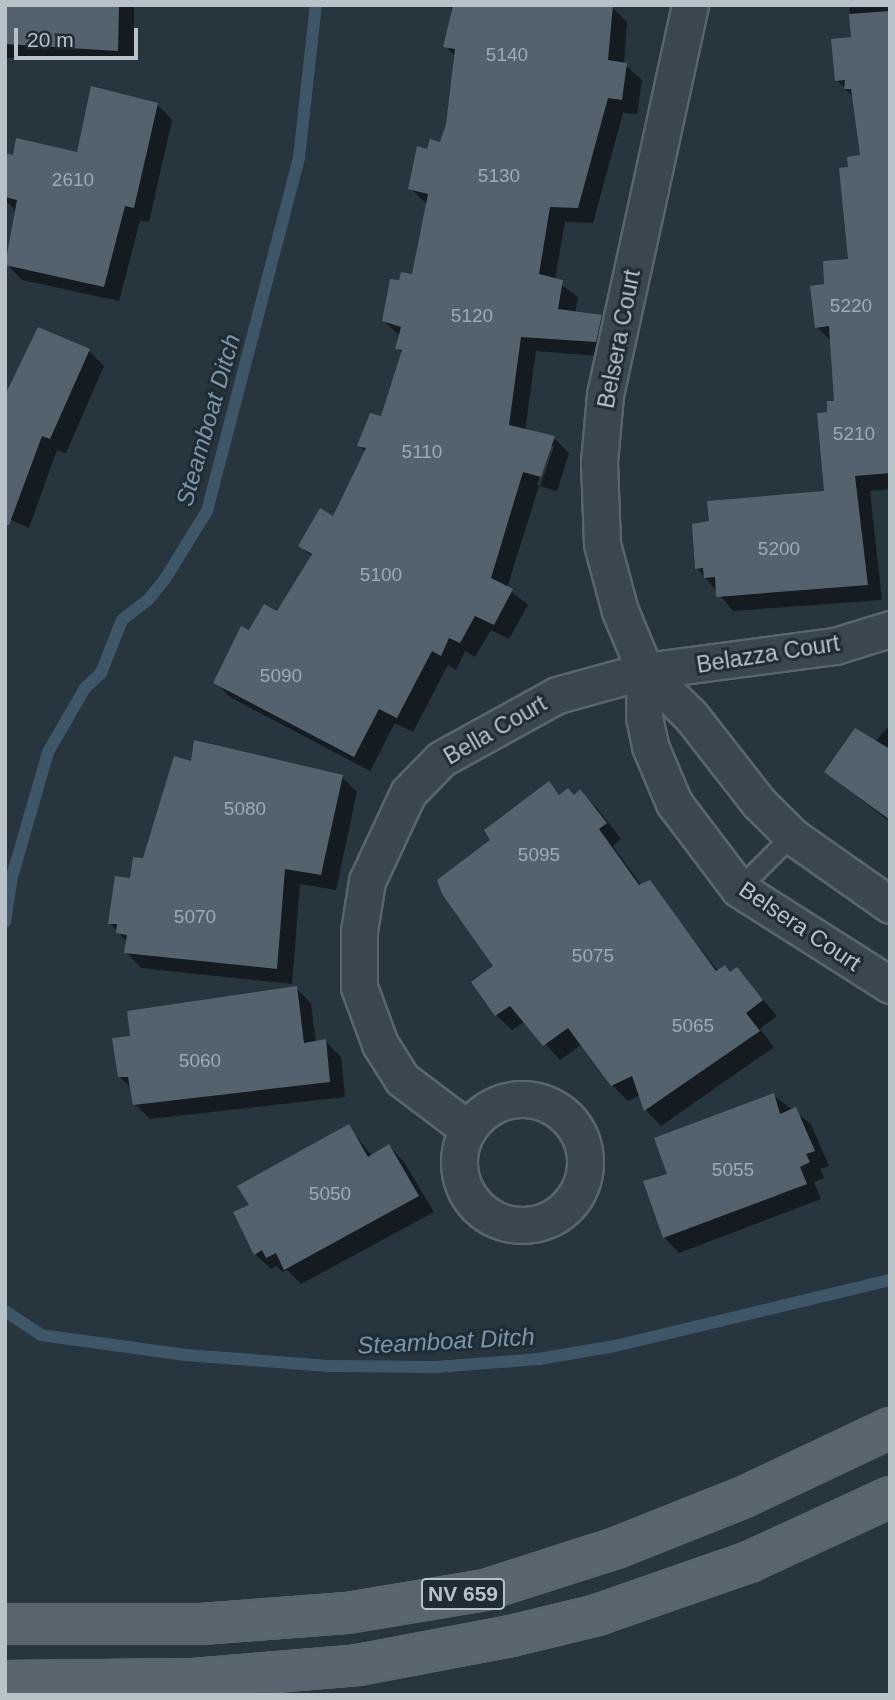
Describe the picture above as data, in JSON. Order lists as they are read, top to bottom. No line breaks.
{"streets":{"main road":["NV 659"],"street":["Belsera Court","Belazza Court","Bella Court"]},"crossings":[["Belsera Court","Belazza Court"],["Belsera Court","Bella Court"],["Belazza Court","Bella Court"]],"water":["Steamboat Ditch"],"house_numbers":["5140","5130","2610","5220","5120","5210","5110","5200","5100","5090","5080","5095","5070","5075","5065","5060","5055","5050"],"scale_bar":"20 m"}
